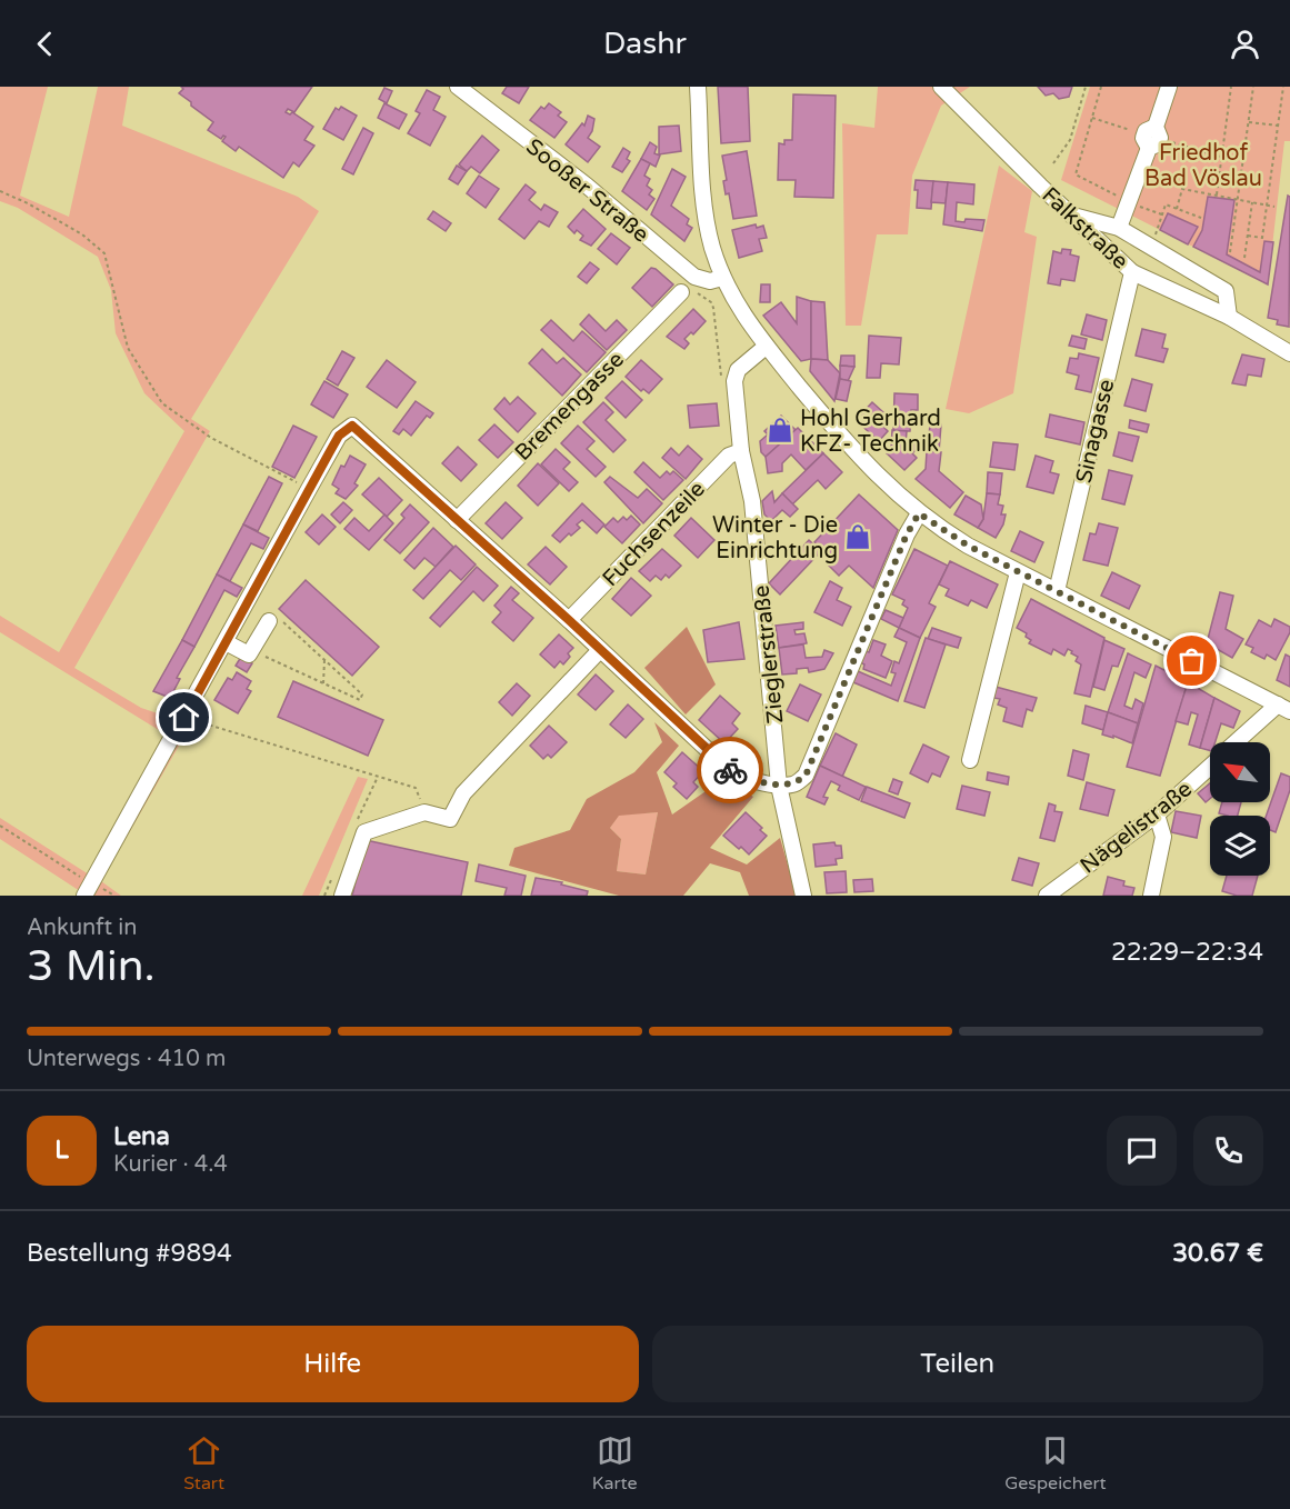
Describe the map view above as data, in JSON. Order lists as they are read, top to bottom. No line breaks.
{"streets":{"street":["Sooßer Straße","Falkstraße","Bremengasse","Sinagasse","Fuchsenzeile","Zieglerstraße","Nägelistraße"]},"crossings":[["Falkstraße","Sinagasse"],["Fuchsenzeile","Zieglerstraße"]],"parks":["Friedhof Bad Vöslau"],"places":{"shop":["Hohl Gerhard KFZ- Technik","Winter - Die Einrichtung"]},"north":"top left","page":{"header":"Dashr","heading":["3 Min.","Ankunft in","22:29–22:34"],"panel":["Lena","Kurier · 4.4","Bestellung #9894","30.67 €"],"bar":"Unterwegs · 410 m","round":"L","buttons":["Hilfe","Teilen"],"tabs":["Start","Karte","Gespeichert"]}}
